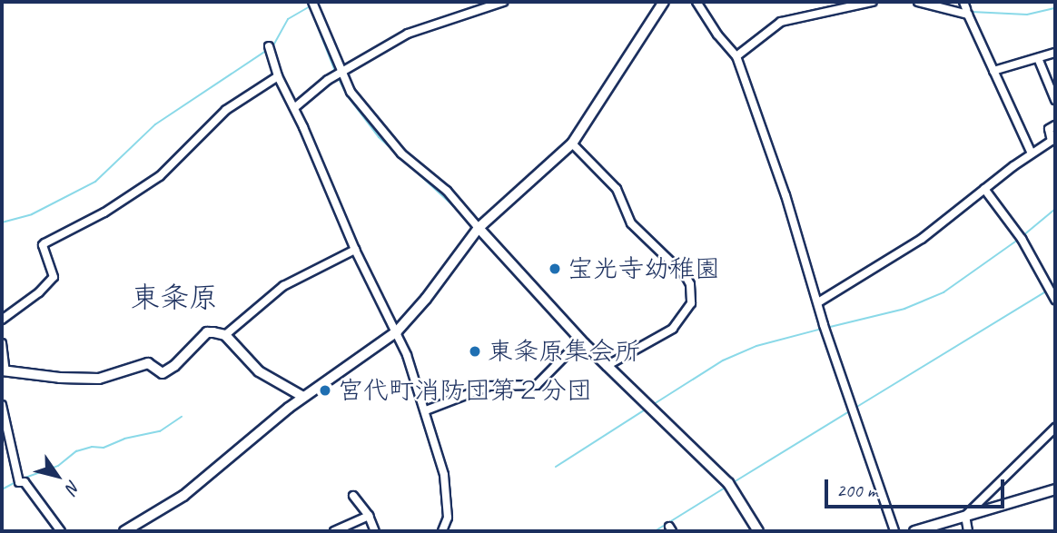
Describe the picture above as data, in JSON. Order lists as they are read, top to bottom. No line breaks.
{"districts":["東粂原"],"places":["宝光寺幼稚園","東粂原集会所","宮代町消防団第２分団"],"scale_bar":"200 m","north":"bottom right"}
